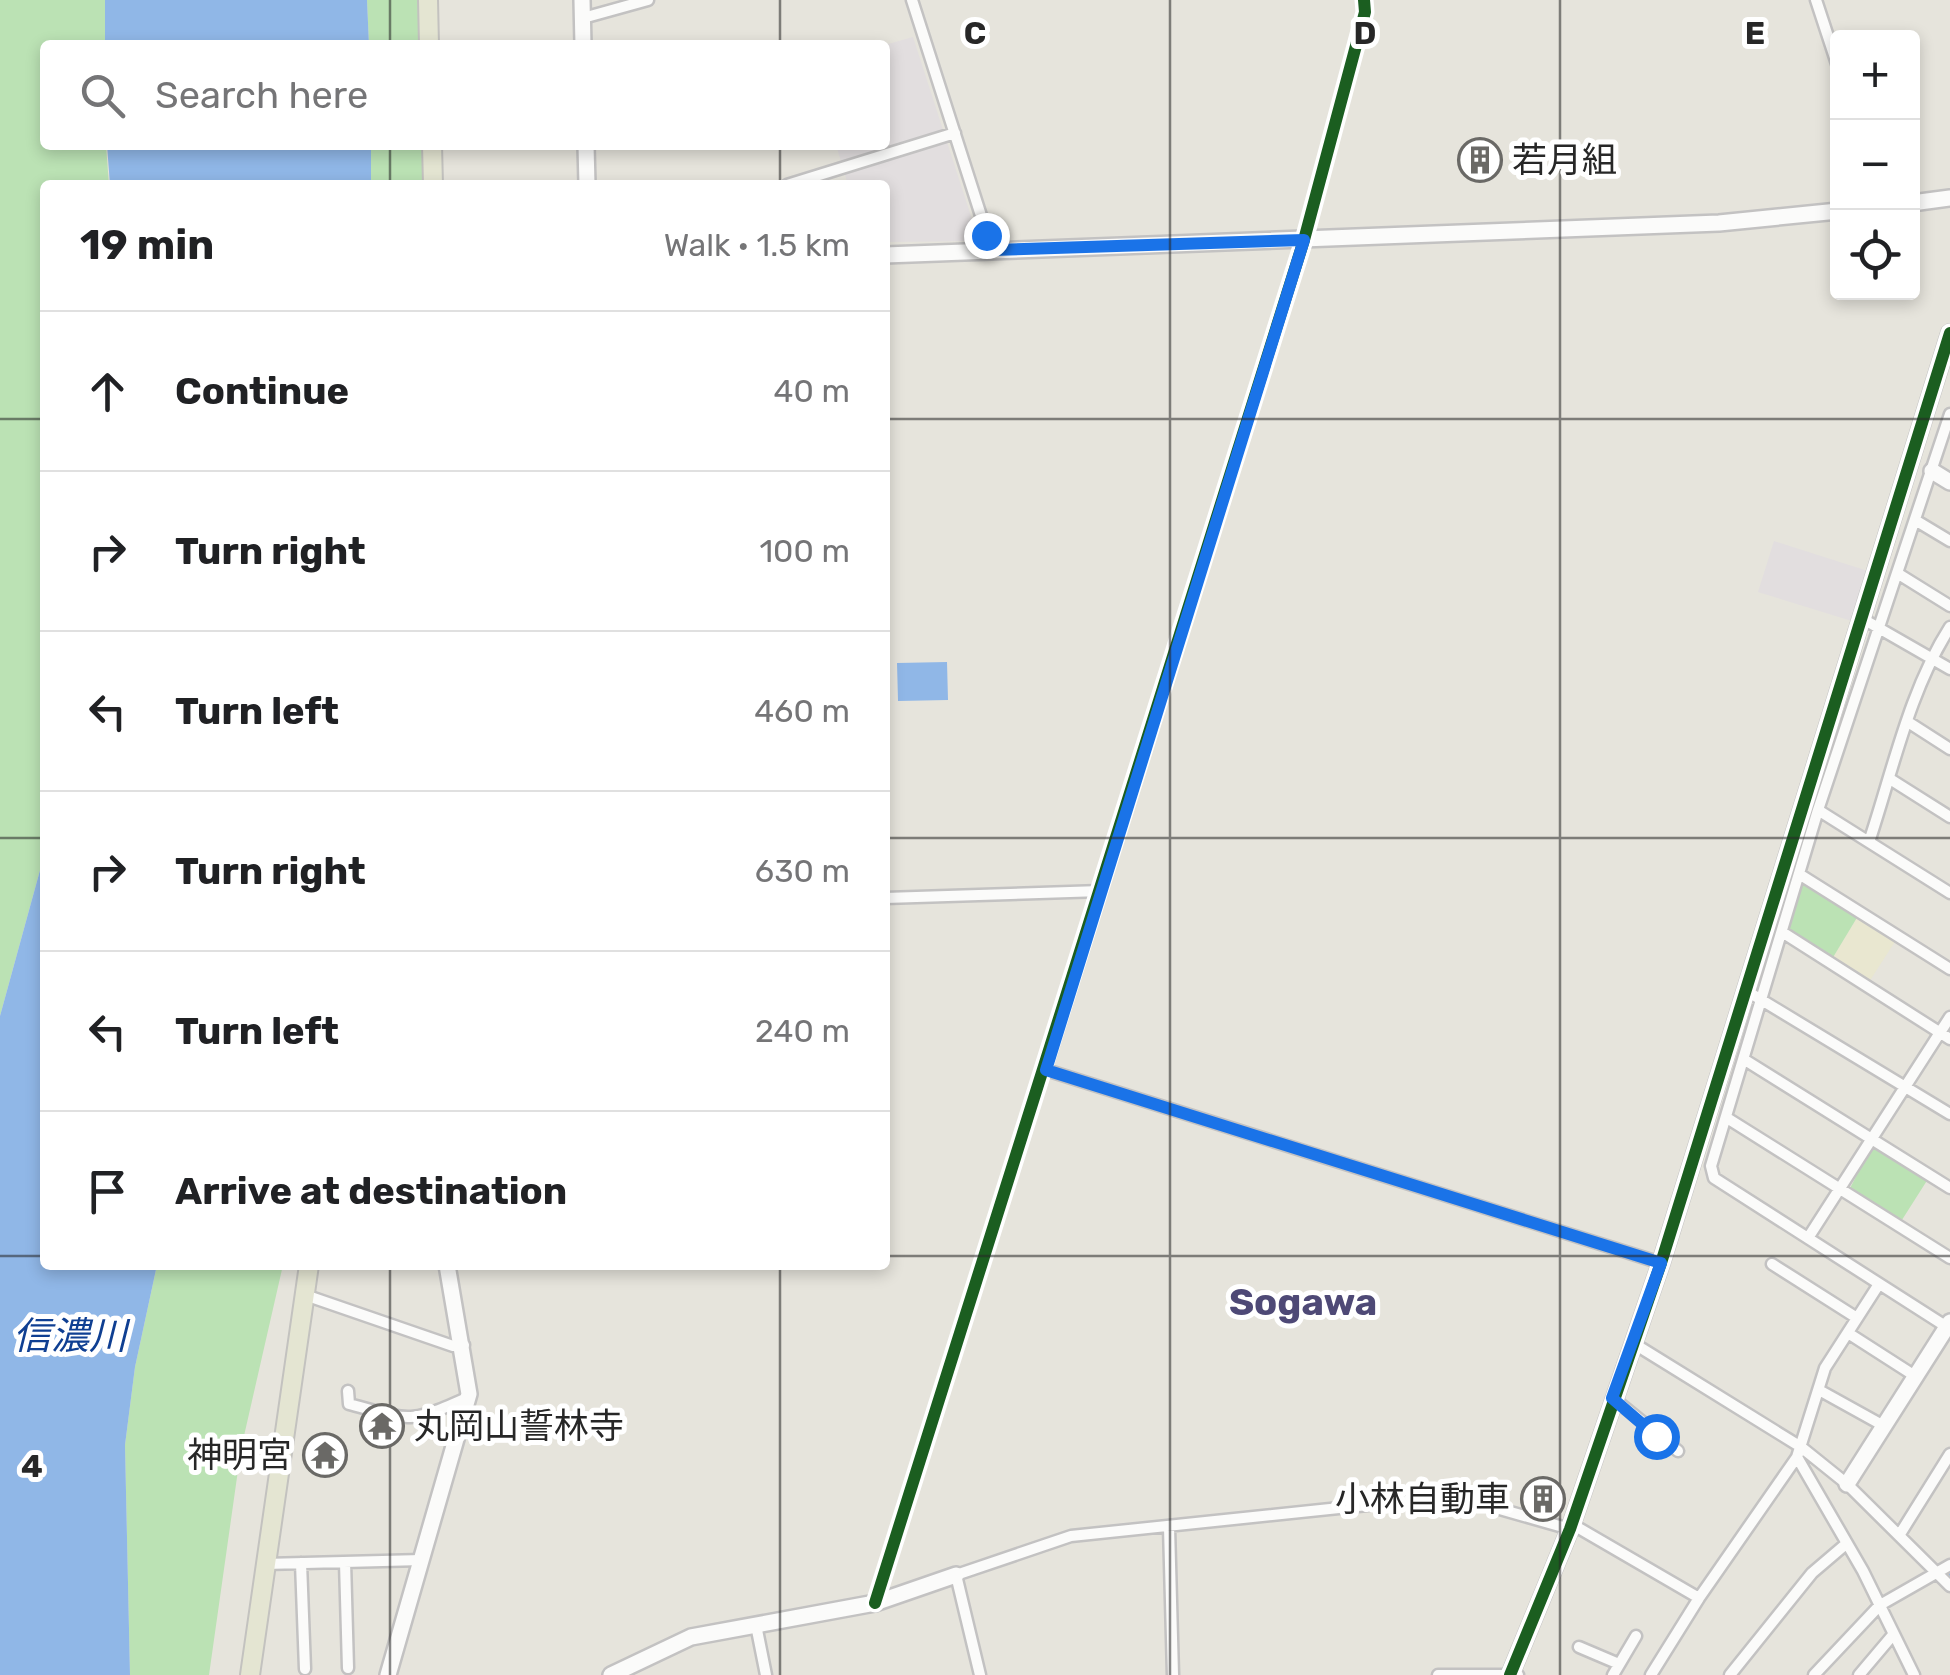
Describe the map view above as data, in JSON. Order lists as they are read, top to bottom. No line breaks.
{"districts":["Sogawa"],"water":["信濃川"],"places":{"building":["若月組","小林自動車"],"temple":["丸岡山誓林寺","神明宮"]},"page":{"map_buttons":["+","−"],"search":"Search here","heading":["19 min","Walk · 1.5 km"],"list":[["Continue","40 m"],["Turn right","100 m"],["Turn left","460 m"],["Turn right","630 m"],["Turn left","240 m"],"Arrive at destination"]},"grid":{"columns":["C","D","E"],"rows":["4"]}}
